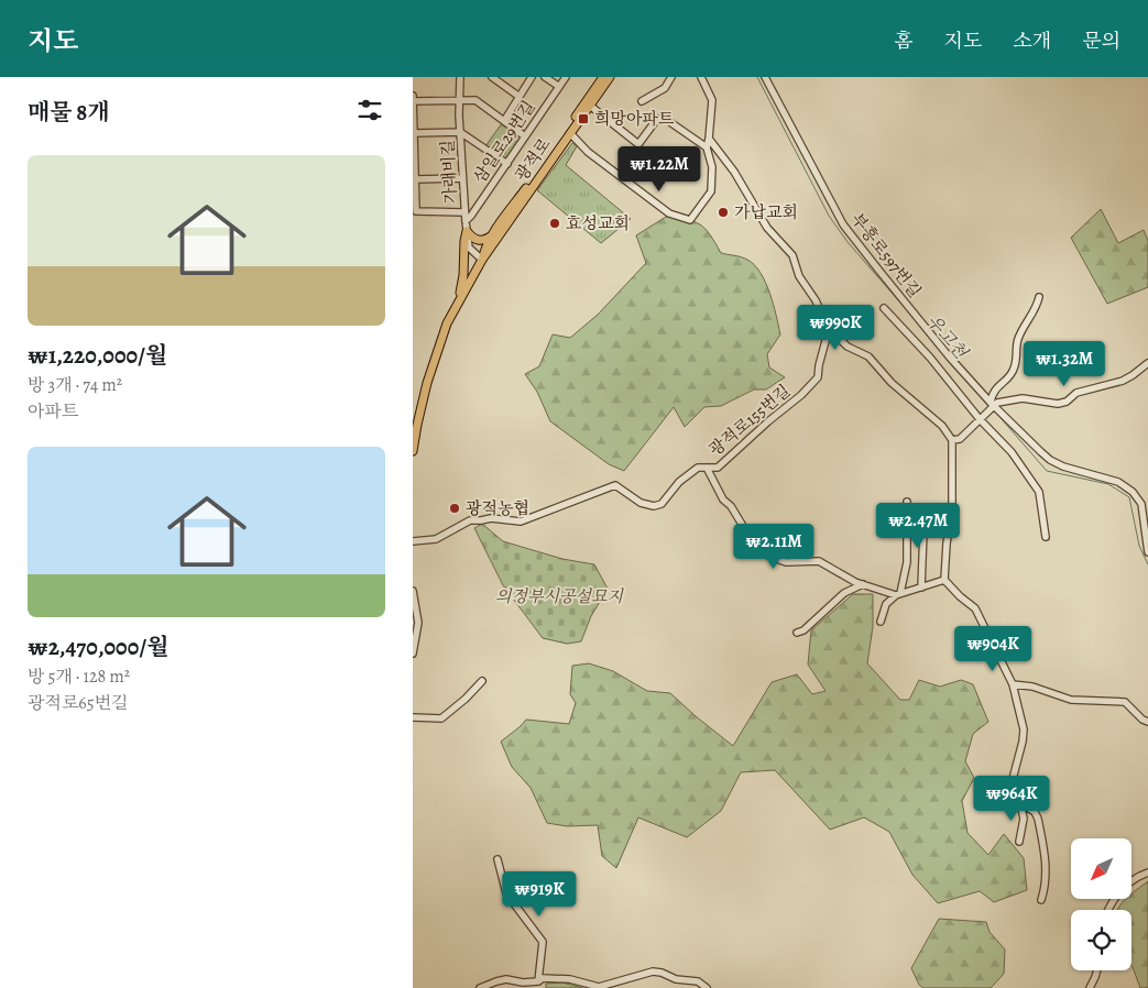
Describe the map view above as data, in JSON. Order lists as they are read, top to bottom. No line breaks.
{"streets":{"main road":["광적로"],"street":["삼일로29번길","가래비길","부흥로597번길","광적로155번길"]},"crossings":[["삼일로29번길","가래비길"],["광적로","가래비길"]],"water":["우고천"],"parks":["의정부시공설묘지"],"places":{"transit":["희망아파트"],"other":["가납교회","효성교회","광적농협"]},"north":"bottom left","page":{"header":"지도","nav":["홈","지도","소개","문의"],"heading":"매물 8개","list":[{"name":"₩1,220,000/월","note":"방 3개 · 74 m² · 아파트"},{"name":"₩2,470,000/월","note":"방 5개 · 128 m² · 광적로65번길"}],"price":["₩1.22M","₩990K","₩1.32M","₩2.47M","₩2.11M","₩904K","₩964K","₩919K"]}}
